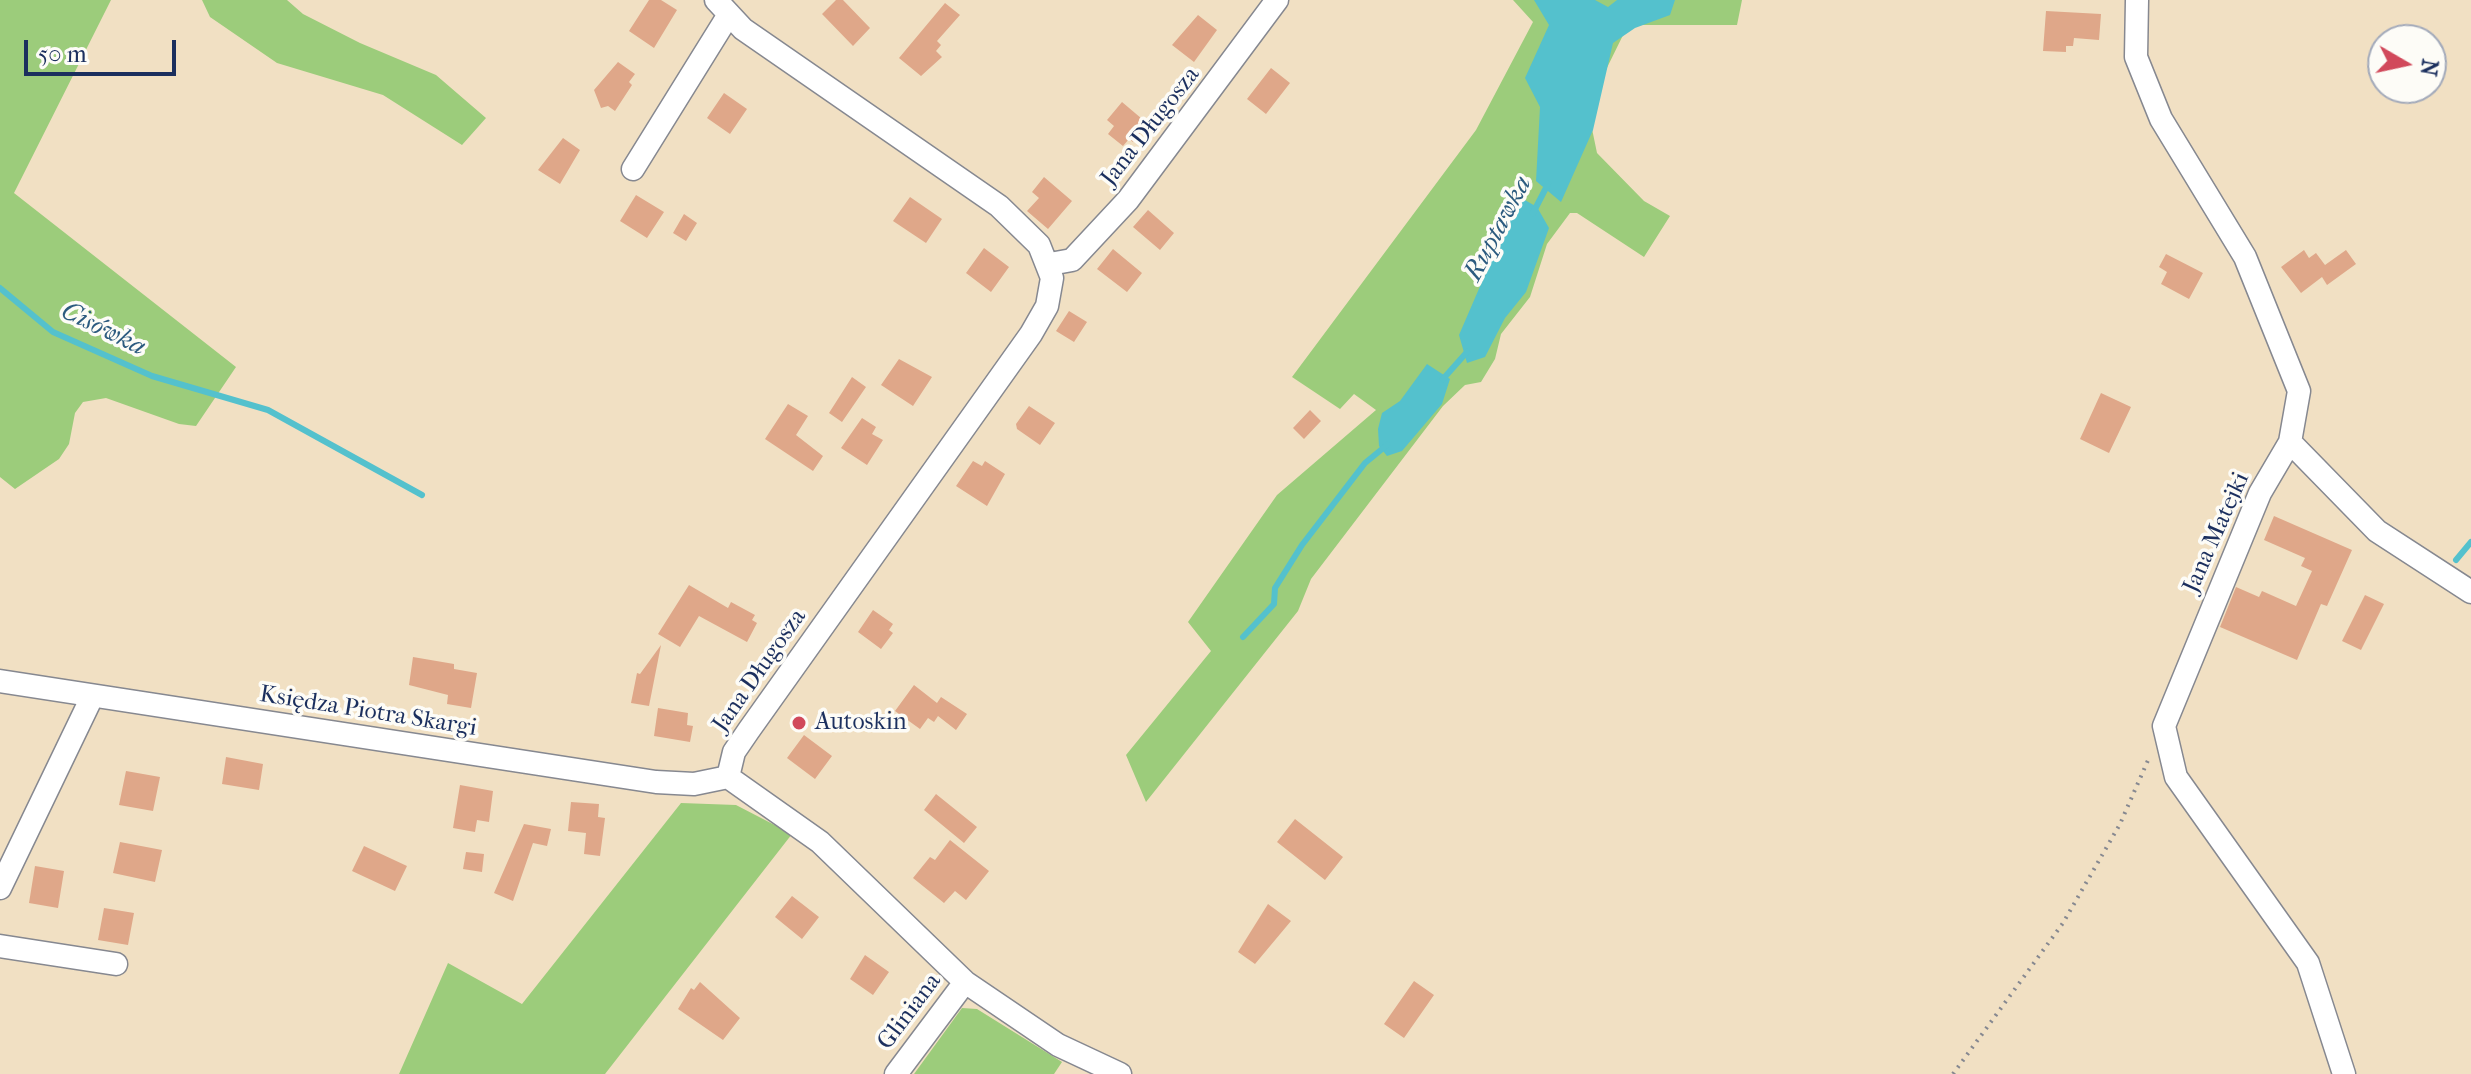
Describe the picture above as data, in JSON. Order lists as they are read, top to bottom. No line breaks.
{"streets":{"street":["Jana Długosza","Jana Matejki","Księdza Piotra Skargi","Gliniana"]},"crossings":[["Jana Długosza","Księdza Piotra Skargi"]],"water":["Ruptawka","Cisówka"],"places":["Autoskin"],"scale_bar":"50 m","north":"right"}
